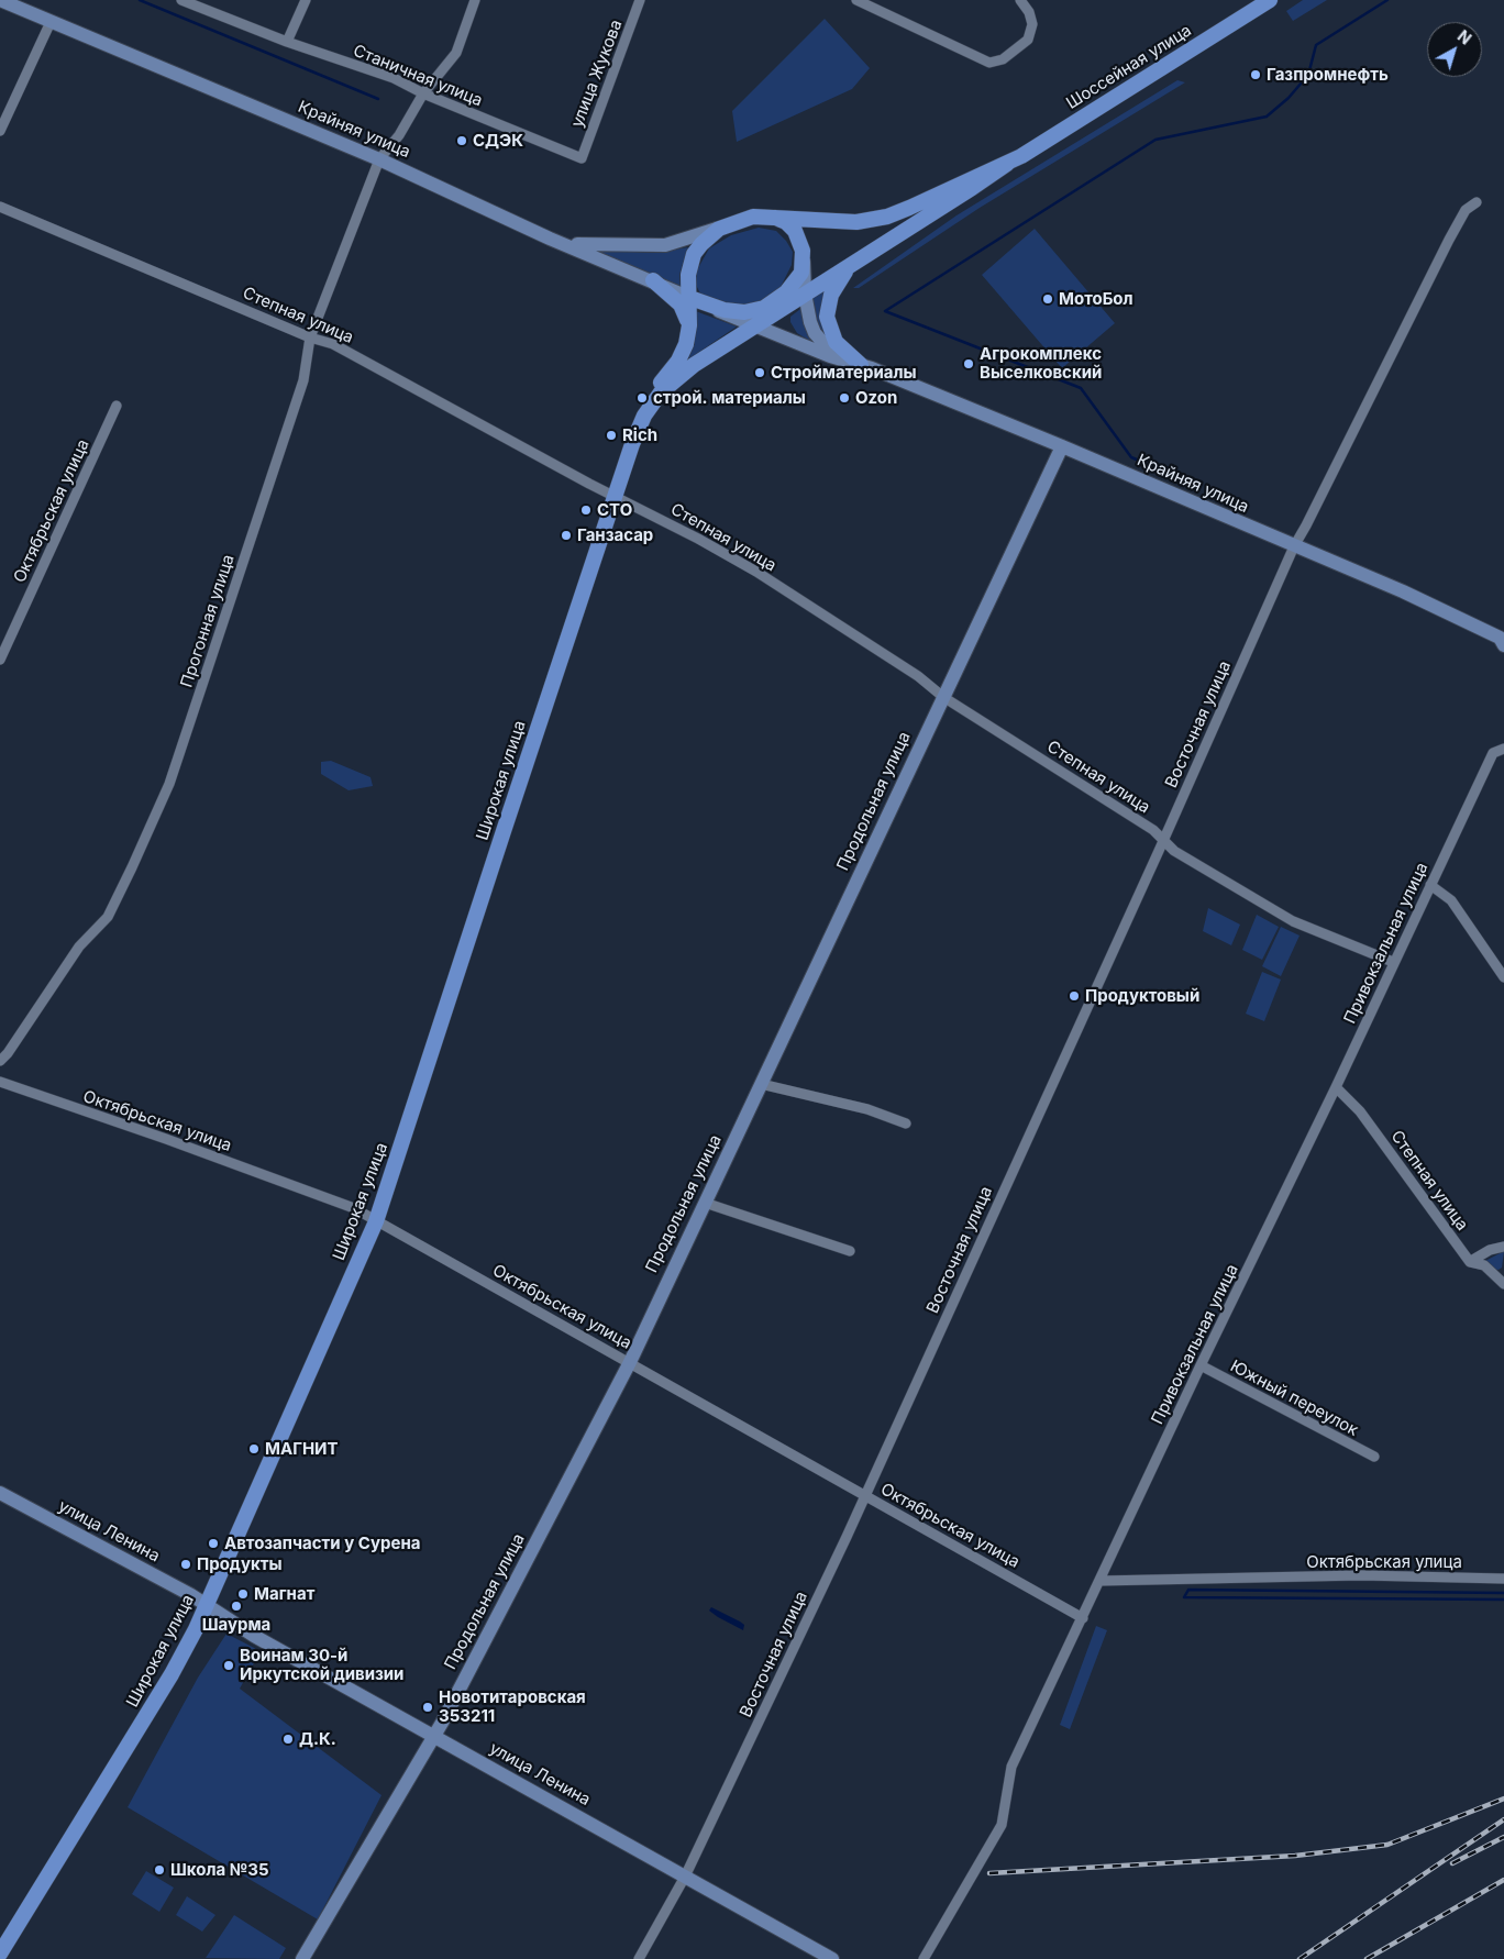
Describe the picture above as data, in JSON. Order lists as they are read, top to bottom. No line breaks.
{"streets":{"main road":["Шоссейная улица","Широкая улица"],"street":["улица Жукова","Станичная улица","Крайняя улица","Степная улица","Октябрьская улица","Прогонная улица","Восточная улица","Продольная улица","Привокзальная улица","Южный переулок","улица Ленина"]},"crossings":[["улица Жукова","Станичная улица"],["Станичная улица","Прогонная улица"],["Крайняя улица","Прогонная улица"],["Крайняя улица","Восточная улица"],["Крайняя улица","Продольная улица"],["Степная улица","Прогонная улица"],["Степная улица","Восточная улица"],["Степная улица","Широкая улица"],["Степная улица","Продольная улица"],["Степная улица","Привокзальная улица"],["Октябрьская улица","Восточная улица"],["Октябрьская улица","Широкая улица"],["Октябрьская улица","Продольная улица"],["Октябрьская улица","Привокзальная улица"],["Восточная улица","улица Ленина"],["Широкая улица","улица Ленина"],["Продольная улица","улица Ленина"],["Привокзальная улица","Южный переулок"]],"places":["Газпромнефть","СДЭК","МотоБол","Агрокомплекс Выселковский","Стройматериалы","строй. материалы","Ozon","Rich","СТО","Ганзасар","Продуктовый","МАГНИТ","Автозапчасти у Сурена","Продукты","Магнат","Шаурма","Воинам 30-й Иркутской дивизии","Новотитаровская 353211","Д.К.","Школа №35"],"north":"top right"}
